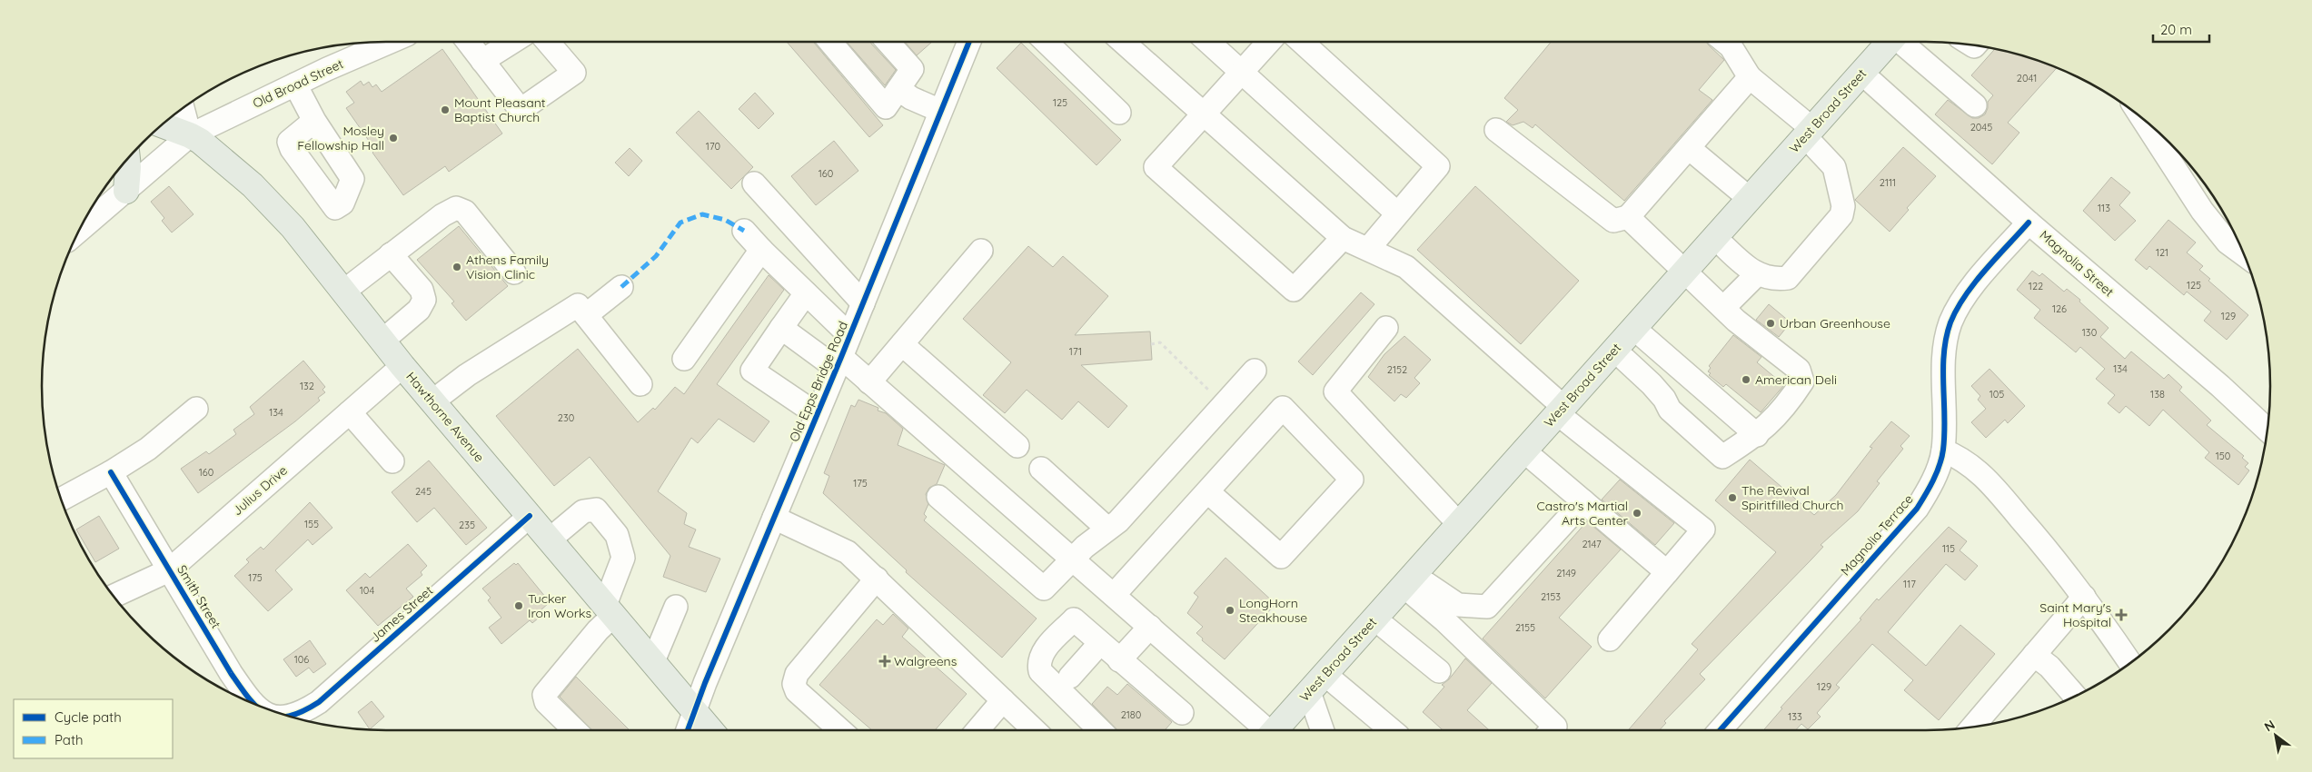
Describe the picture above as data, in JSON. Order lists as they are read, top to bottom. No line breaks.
{"streets":{"main road":["West Broad Street","Hawthorne Avenue"],"street":["Old Broad Street","Magnolia Street","Old Epps Bridge Road","Julius Drive","Magnolia Terrace","Smith Street","James Street"]},"crossings":[["Old Broad Street","Hawthorne Avenue"],["West Broad Street","Magnolia Street"],["Magnolia Street","Magnolia Terrace"],["Old Epps Bridge Road","Hawthorne Avenue"],["Hawthorne Avenue","Julius Drive"],["Hawthorne Avenue","James Street"],["Julius Drive","Smith Street"]],"places":{"other":["Mount Pleasant Baptist Church","Mosley Fellowship Hall","Athens Family Vision Clinic","Urban Greenhouse","American Deli","The Revival Spiritfilled Church","Castro's Martial Arts Center","Tucker Iron Works","LongHorn Steakhouse"],"health":["Saint Mary's Hospital","Walgreens"]},"house_numbers":["2041","125","2045","170","160","2111","113","121","125","122","126","129","130","171","134","2152","132","105","138","134","230","150","160","175","245","155","235","2147","115","2149","175","117","104","2153","2155","106","129","2180","133"],"legend":["Cycle path","Path"],"scale_bar":"20 m","north":"top left"}
